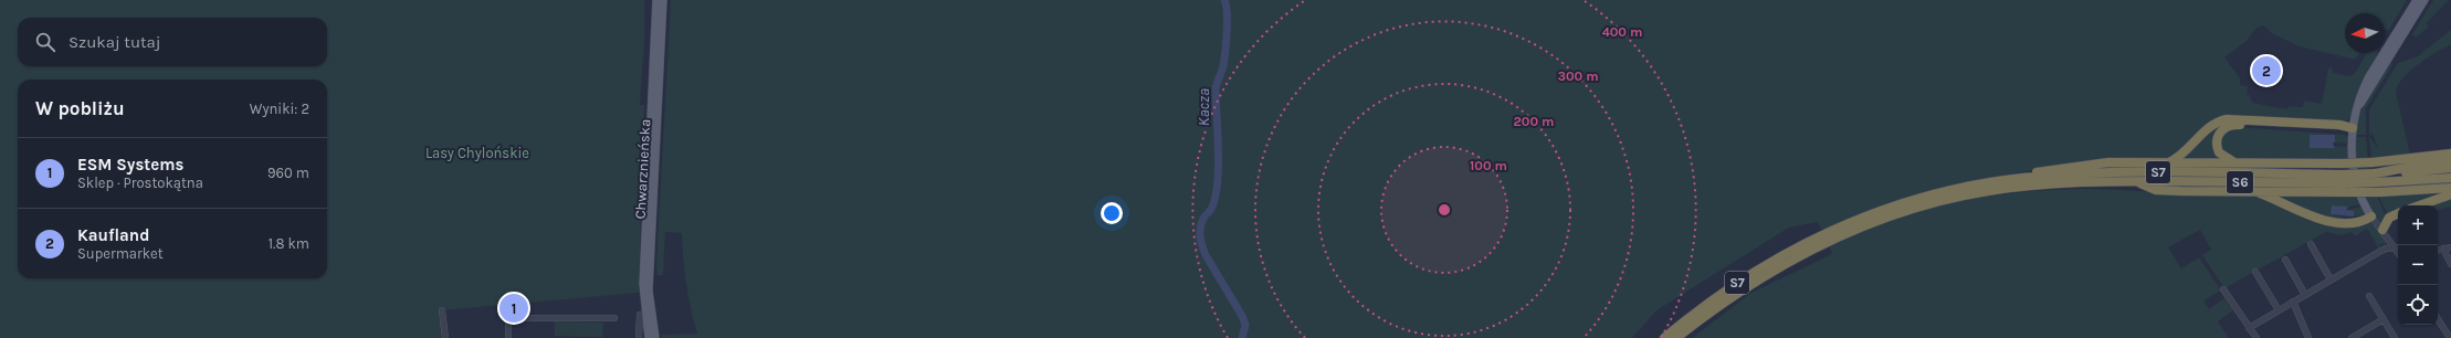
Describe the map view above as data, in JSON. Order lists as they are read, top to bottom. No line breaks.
{"streets":{"highway":["S7","S6"],"main road":["Chwarznieńska"]},"crossings":[["S7","S6"]],"water":["Kacza"],"parks":["Lasy Chylońskie"],"north":"left","page":{"search":"Szukaj tutaj","pins":["2","1"],"heading":["W pobliżu","Wyniki: 2"],"list":[{"mark":"1","name":"ESM Systems","note":"Sklep · Prostokątna","value":"960 m"},{"mark":"2","name":"Kaufland","note":"Supermarket","value":"1.8 km"}],"map_buttons":["+","−"]},"rings":["400 m","300 m","200 m","100 m"]}
